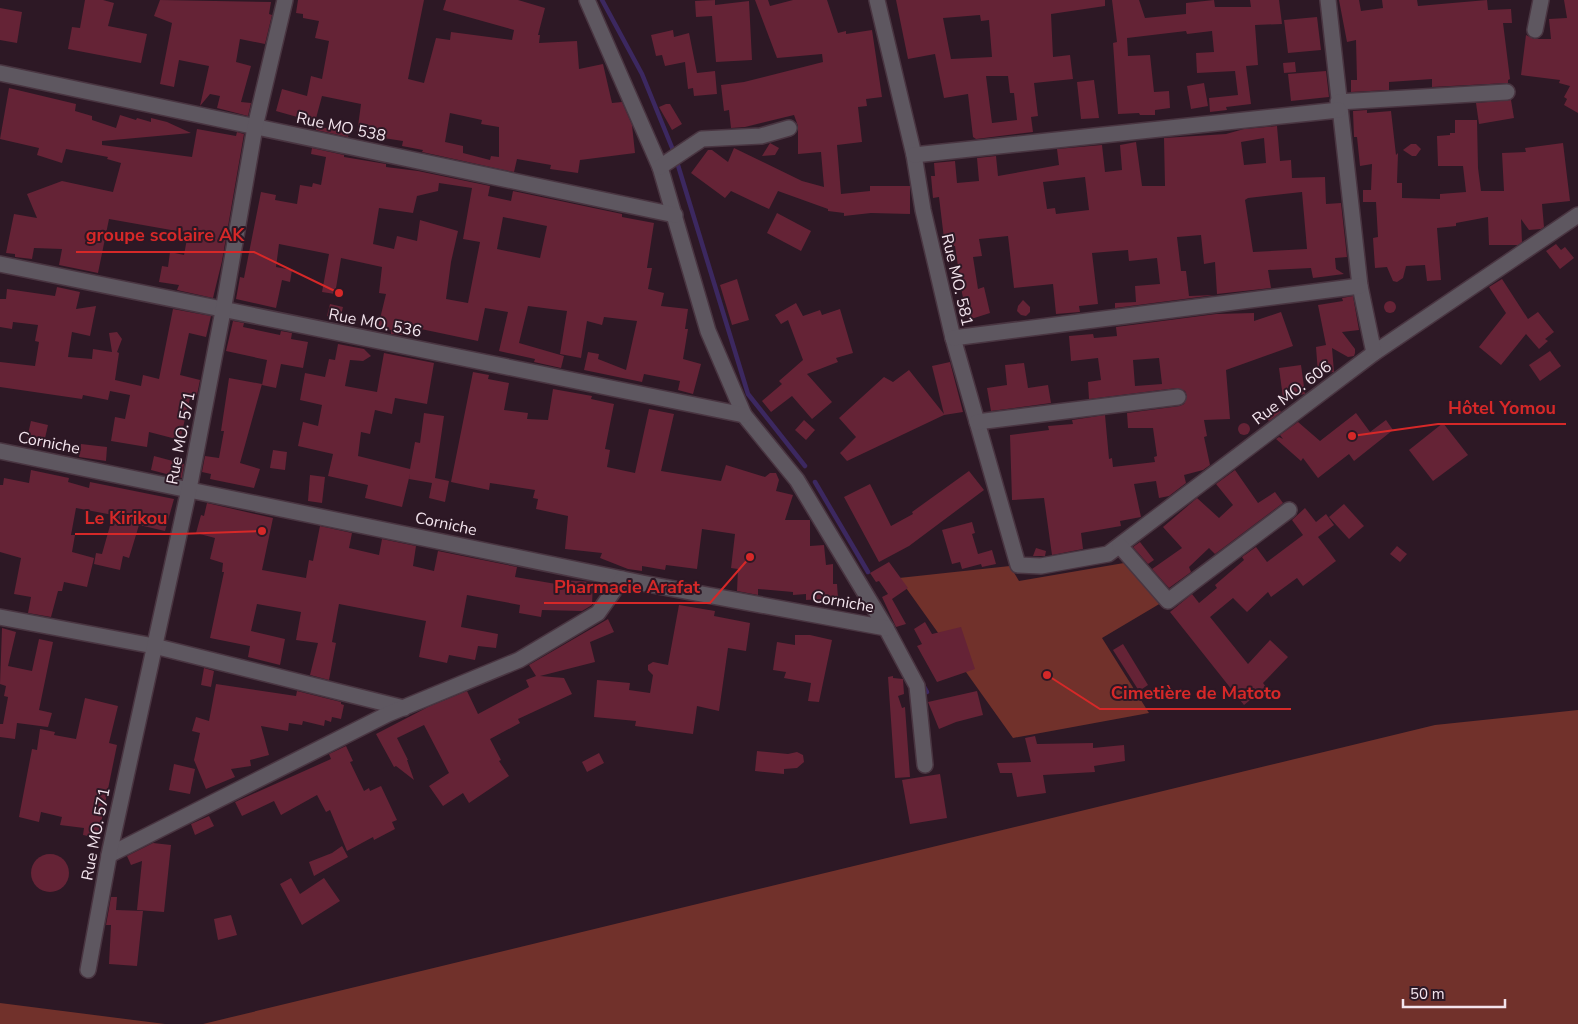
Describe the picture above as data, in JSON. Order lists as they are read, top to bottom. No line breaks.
{"streets":{"street":["Rue MO 538","Rue MO. 581","Rue MO. 536","Rue MO. 606","Rue MO. 571","Corniche"]},"crossings":[["Rue MO 538","Rue MO. 571"],["Rue MO. 581","Rue MO. 606"],["Rue MO. 536","Rue MO. 571"],["Rue MO. 571","Corniche"]],"places":["groupe scolaire AK","Hôtel Yomou","Le Kirikou","Pharmacie Arafat","Cimetière de Matoto"],"scale_bar":"50 m"}
